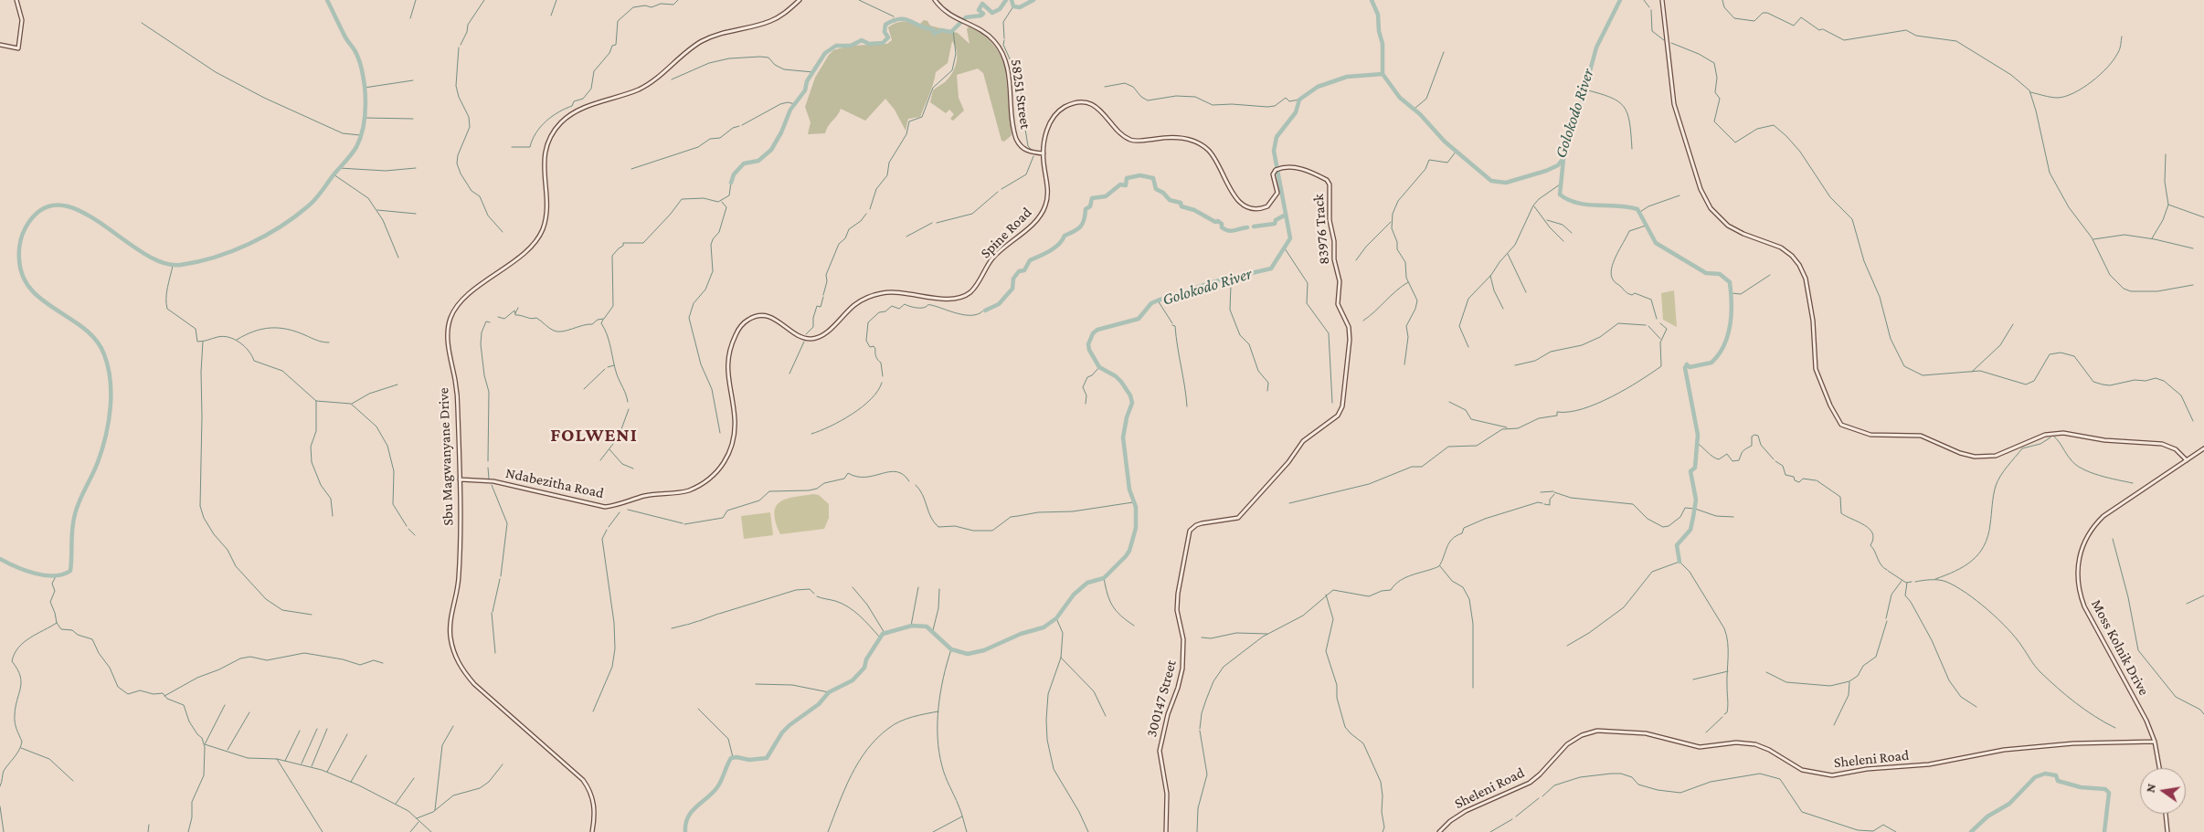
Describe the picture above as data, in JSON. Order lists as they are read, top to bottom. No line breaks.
{"streets":{"street":["58251 Street","83976 Track","Spine Road","Sbu Magwanyane Drive","Ndabezitha Road","Moss Kolnik Drive","300147 Street","Sheleni Road"]},"crossings":[["58251 Street","Spine Road"],["83976 Track","Spine Road"],["83976 Track","300147 Street"],["Spine Road","Ndabezitha Road"],["Sbu Magwanyane Drive","Ndabezitha Road"],["Moss Kolnik Drive","Sheleni Road"]],"districts":["FOLWENI"],"water":["Golokodo River"],"north":"left"}
